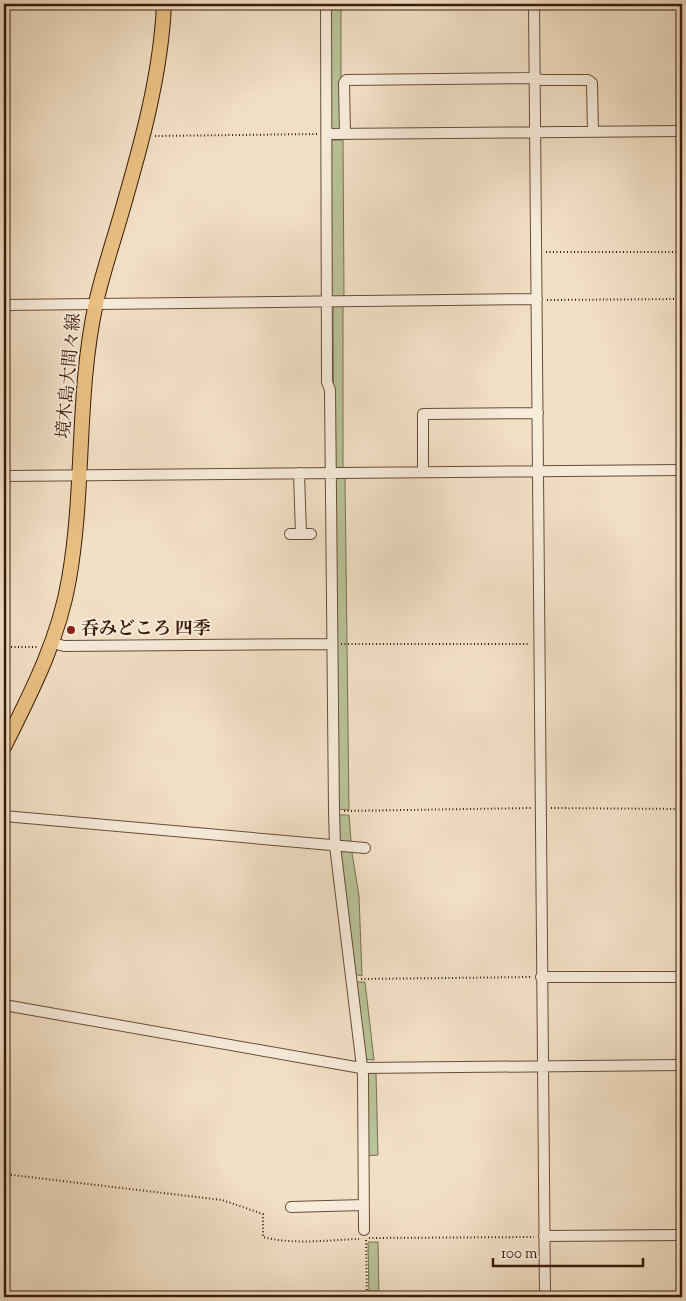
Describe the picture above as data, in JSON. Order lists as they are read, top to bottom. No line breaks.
{"streets":{"main road":["境木島大間々線"]},"places":["呑みどころ 四季"],"scale_bar":"100 m"}
